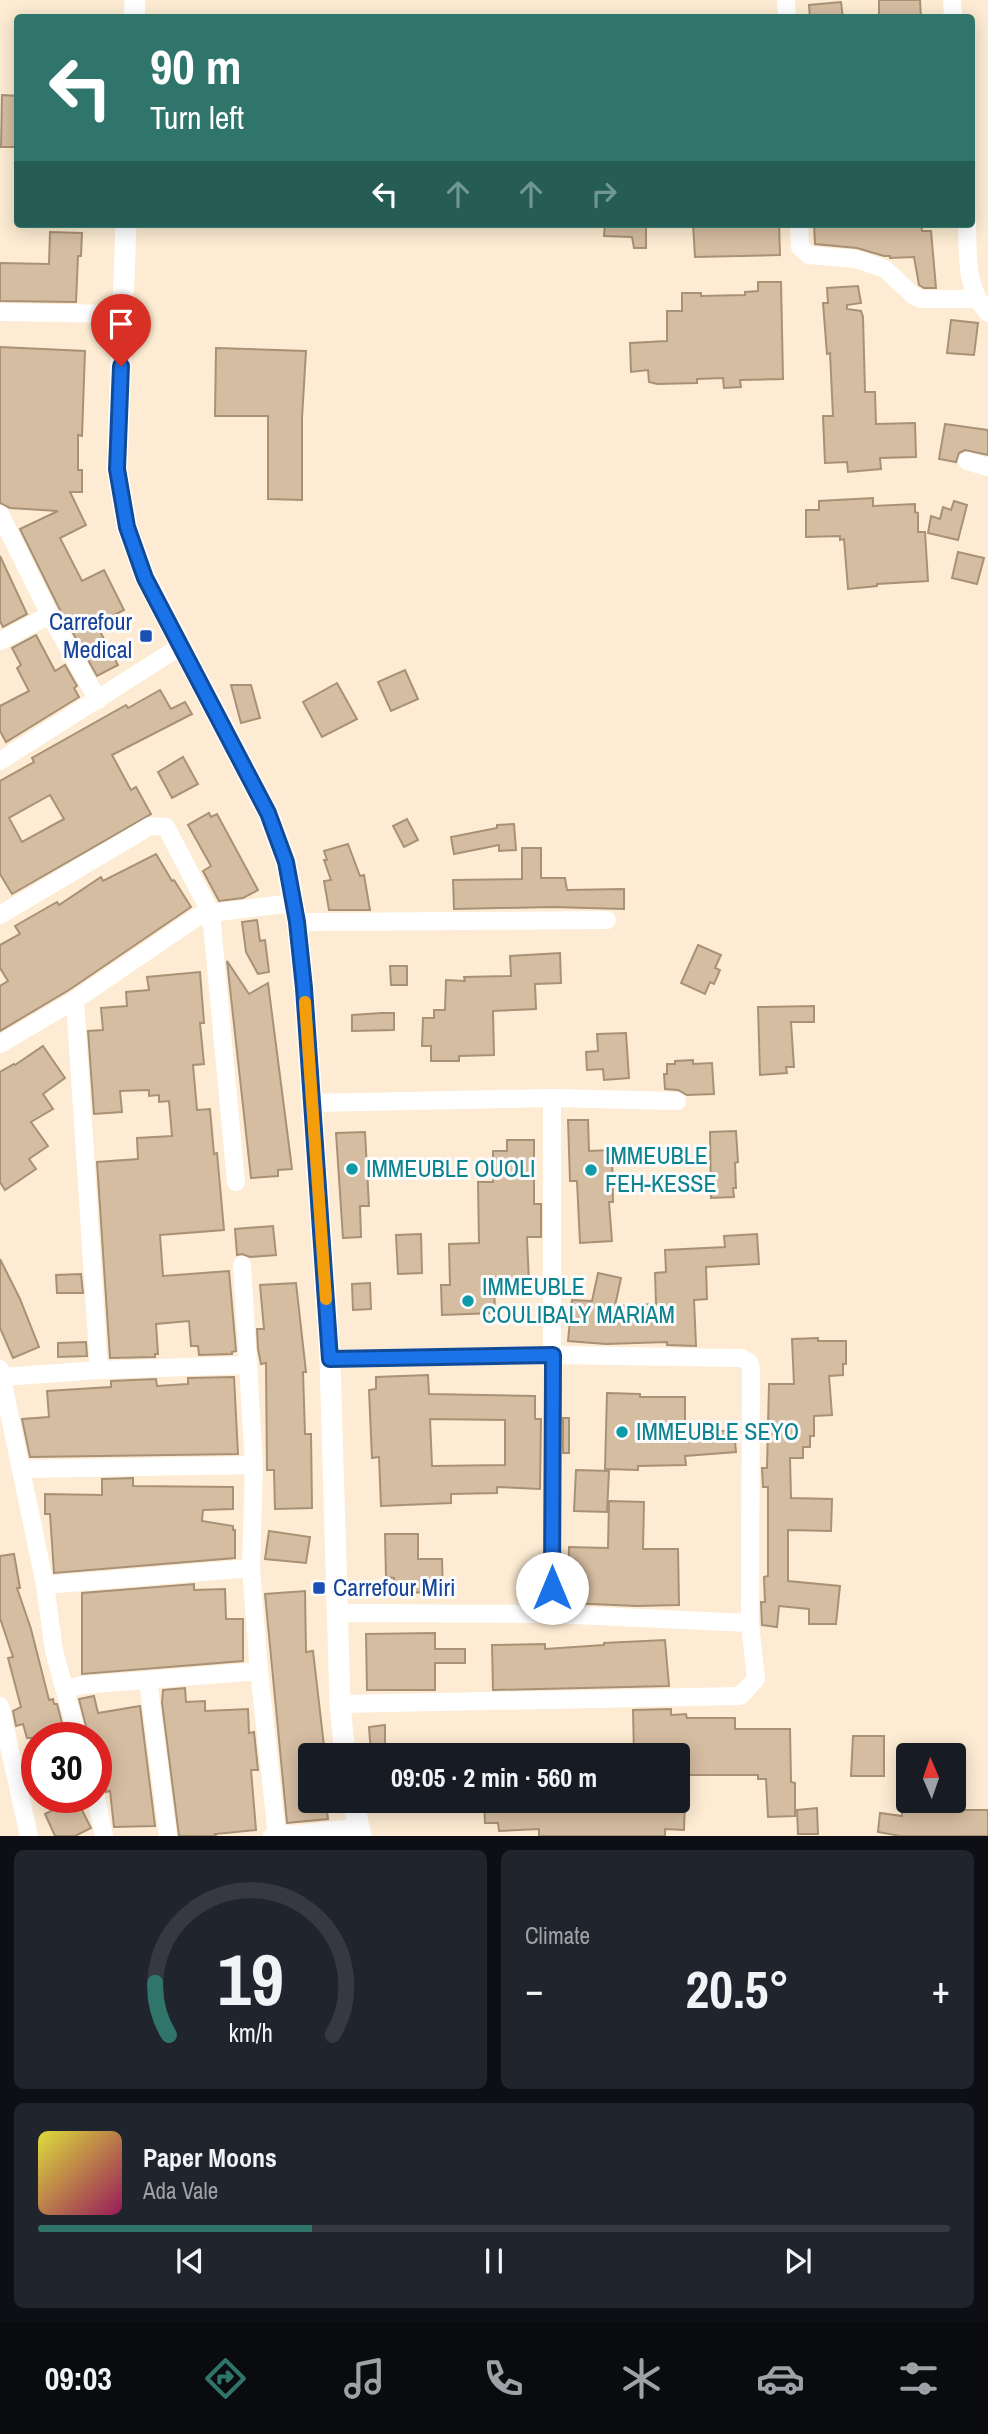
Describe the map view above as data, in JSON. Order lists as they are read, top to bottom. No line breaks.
{"places":{"transit":["Carrefour Medical","Carrefour Miri"],"other":["IMMEUBLE OUOLI","IMMEUBLE FEH-KESSE","IMMEUBLE COULIBALY MARIAM","IMMEUBLE SEYO"]},"north":"top","page":{"turn":["90 m","Turn left"],"limit":"30","trip":"09:05 · 2 min · 560 m","tile":"Climate","heat":["−","20.5°","+"],"song":["Paper Moons","Ada Vale"],"tabs":"09:03","gauge":["19","km/h"]}}
